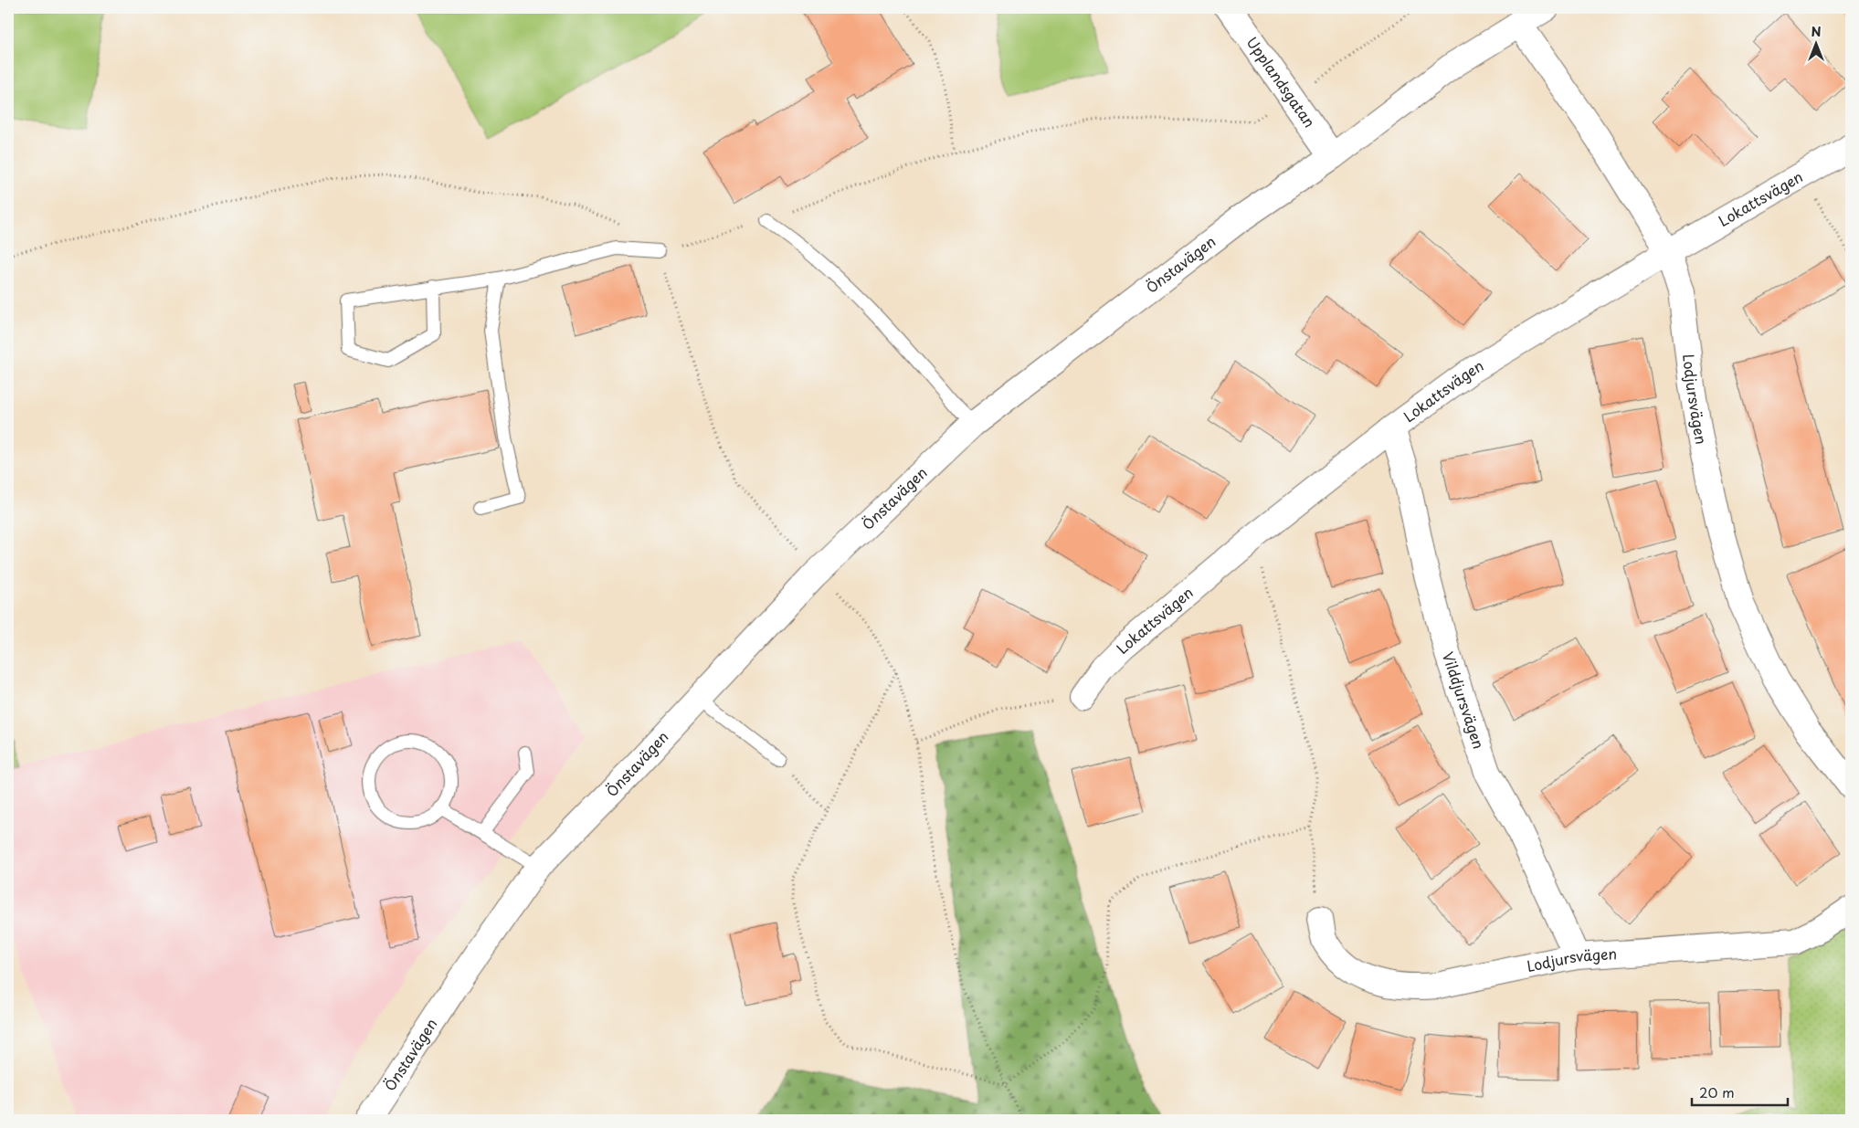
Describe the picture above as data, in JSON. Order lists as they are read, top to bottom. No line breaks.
{"streets":{"street":["Upplandsgatan","Lokattsvägen","Önstavägen","Lodjursvägen","Vilddjursvägen"]},"crossings":[["Upplandsgatan","Önstavägen"],["Lokattsvägen","Lodjursvägen"],["Lokattsvägen","Vilddjursvägen"],["Önstavägen","Lodjursvägen"],["Lodjursvägen","Vilddjursvägen"]],"scale_bar":"20 m","north":"top"}
